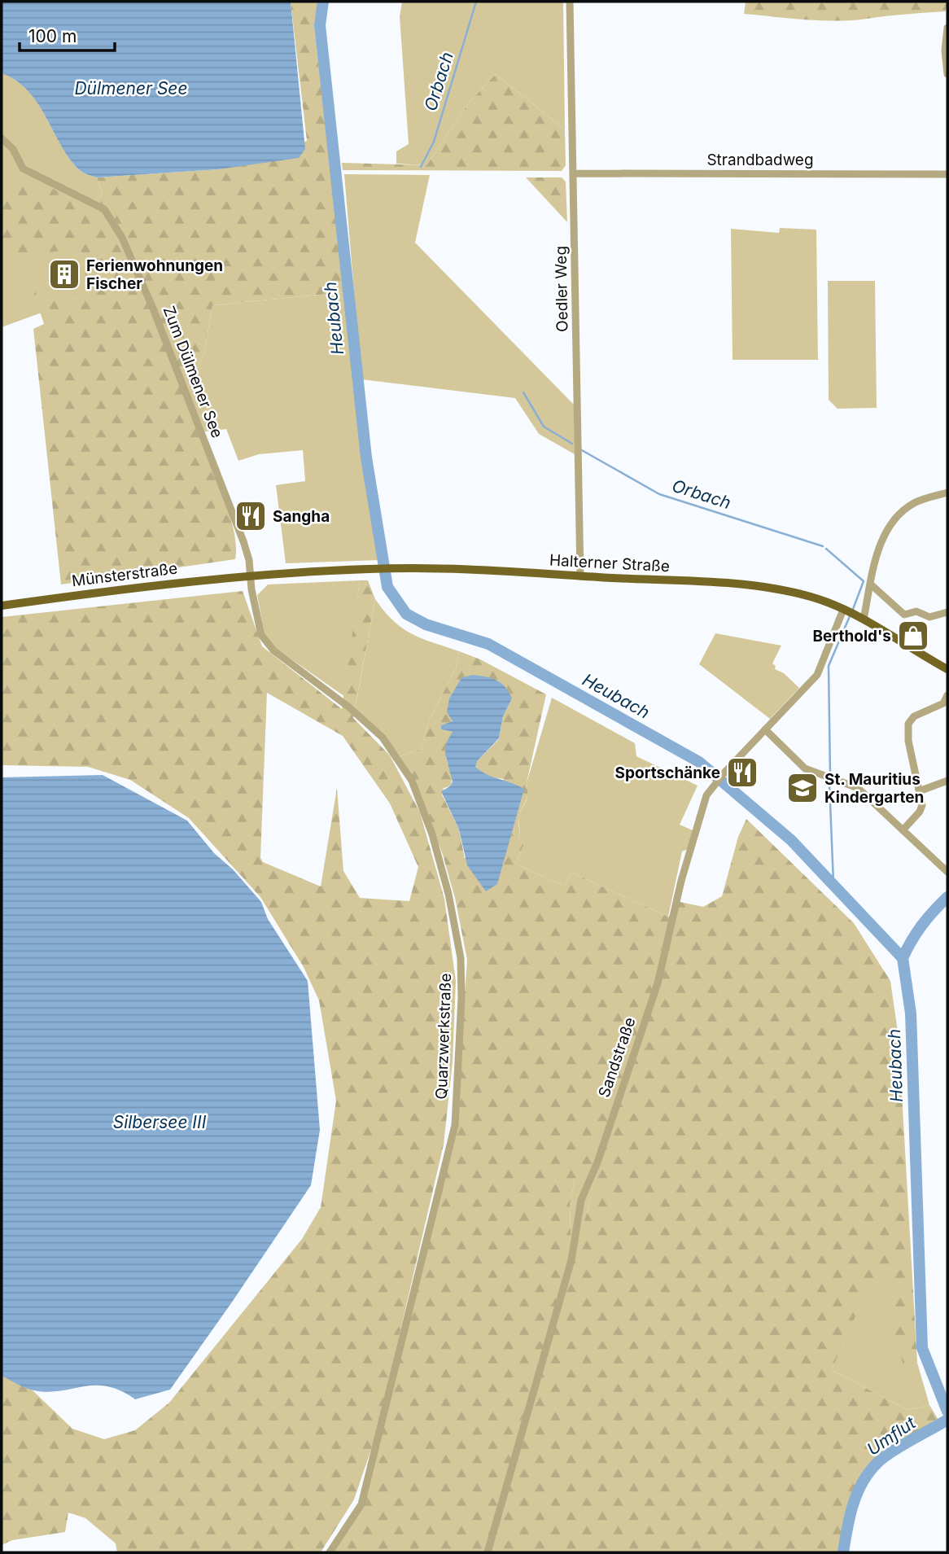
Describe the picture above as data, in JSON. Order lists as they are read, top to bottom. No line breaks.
{"streets":{"main road":["Halterner Straße","Münsterstraße"],"street":["Strandbadweg","Oedler Weg","Zum Dülmener See","Quarzwerkstraße","Sandstraße"]},"crossings":[["Strandbadweg","Oedler Weg"],["Oedler Weg","Halterner Straße"],["Zum Dülmener See","Halterner Straße"],["Zum Dülmener See","Münsterstraße"],["Zum Dülmener See","Quarzwerkstraße"],["Halterner Straße","Münsterstraße"],["Halterner Straße","Quarzwerkstraße"],["Halterner Straße","Sandstraße"],["Münsterstraße","Quarzwerkstraße"]],"water":["Orbach","Dülmener See","Heubach","Silbersee III","Umflut"],"places":{"building":["Ferienwohnungen Fischer"],"restaurant":["Sangha","Sportschänke"],"shop":["Berthold's"],"school or university":["St. Mauritius Kindergarten"]},"scale_bar":"100 m"}
